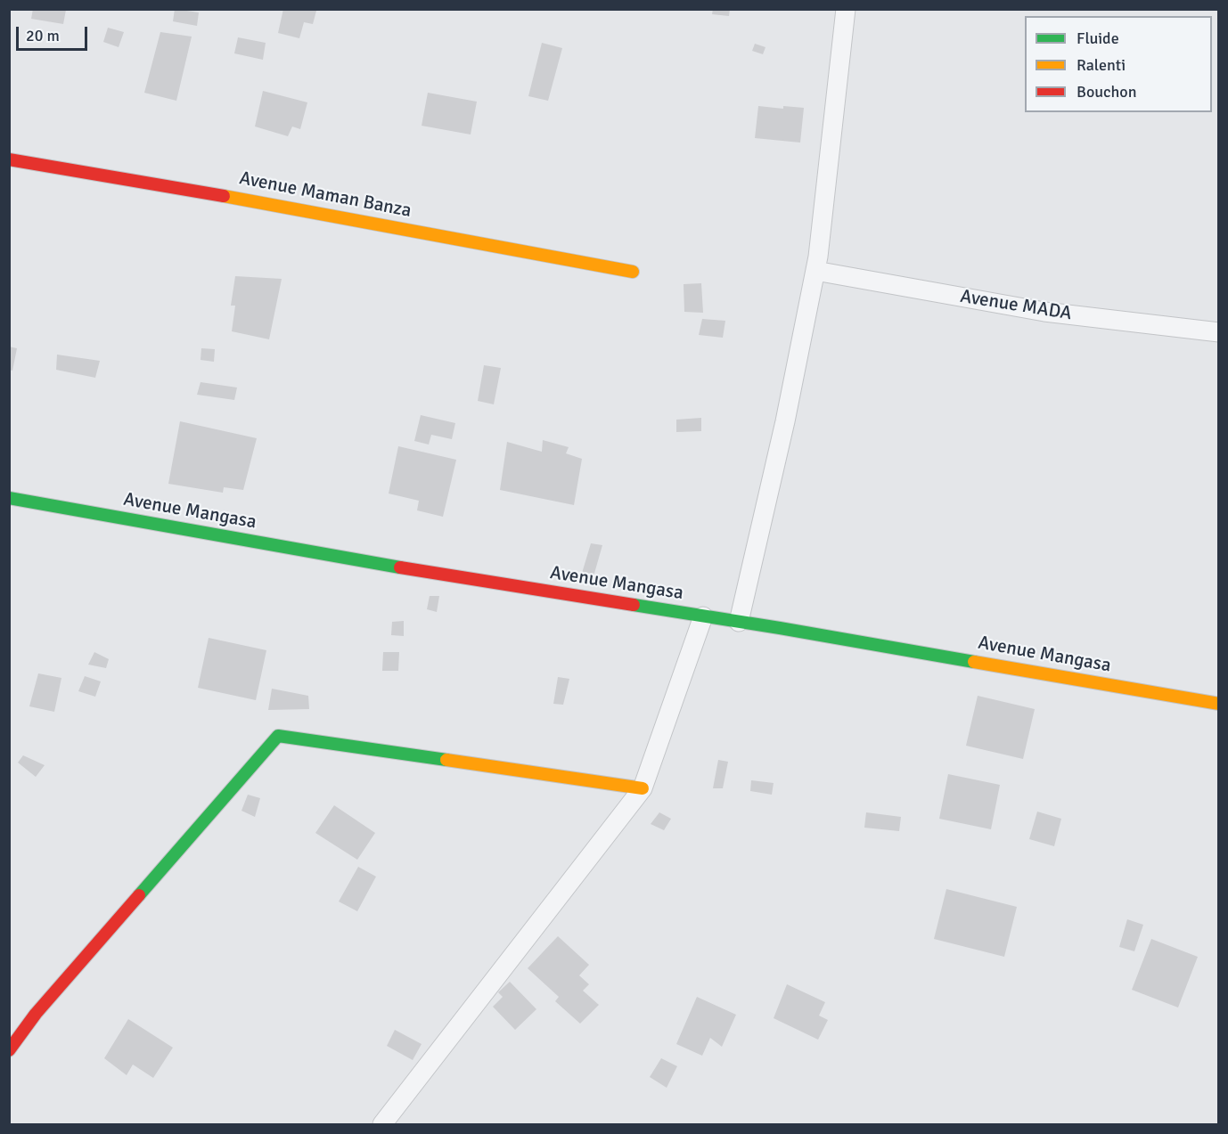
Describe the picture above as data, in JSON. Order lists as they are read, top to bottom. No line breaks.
{"streets":{"street":["Avenue Maman Banza","Avenue MADA","Avenue Mangasa"]},"legend":["Fluide","Ralenti","Bouchon"],"scale_bar":"20 m"}
